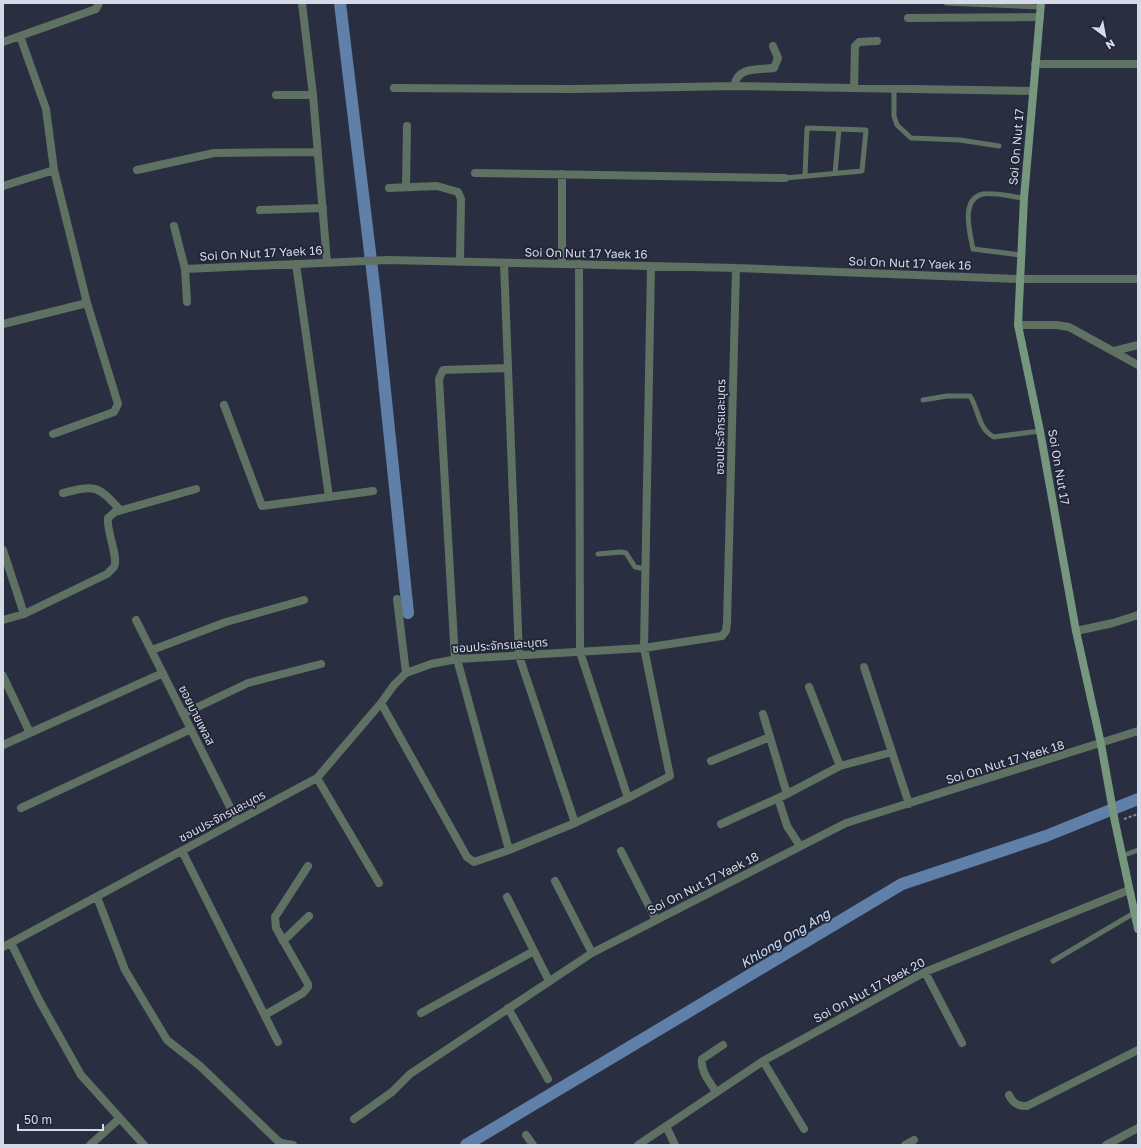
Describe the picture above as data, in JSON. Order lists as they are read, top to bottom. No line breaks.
{"streets":{"street":["Soi On Nut 17","Soi On Nut 17 Yaek 16","ซอนประจักรและบุตร","ซอยมายเพลส","Soi On Nut 17 Yaek 18","Soi On Nut 17 Yaek 20"]},"crossings":[["Soi On Nut 17","Soi On Nut 17 Yaek 16"],["Soi On Nut 17","Soi On Nut 17 Yaek 18"],["Soi On Nut 17","Soi On Nut 17 Yaek 20"],["Soi On Nut 17 Yaek 16","ซอนประจักรและบุตร"],["ซอนประจักรและบุตร","ซอยมายเพลส"]],"water":["Khlong Ong Ang"],"scale_bar":"50 m","north":"bottom right"}
